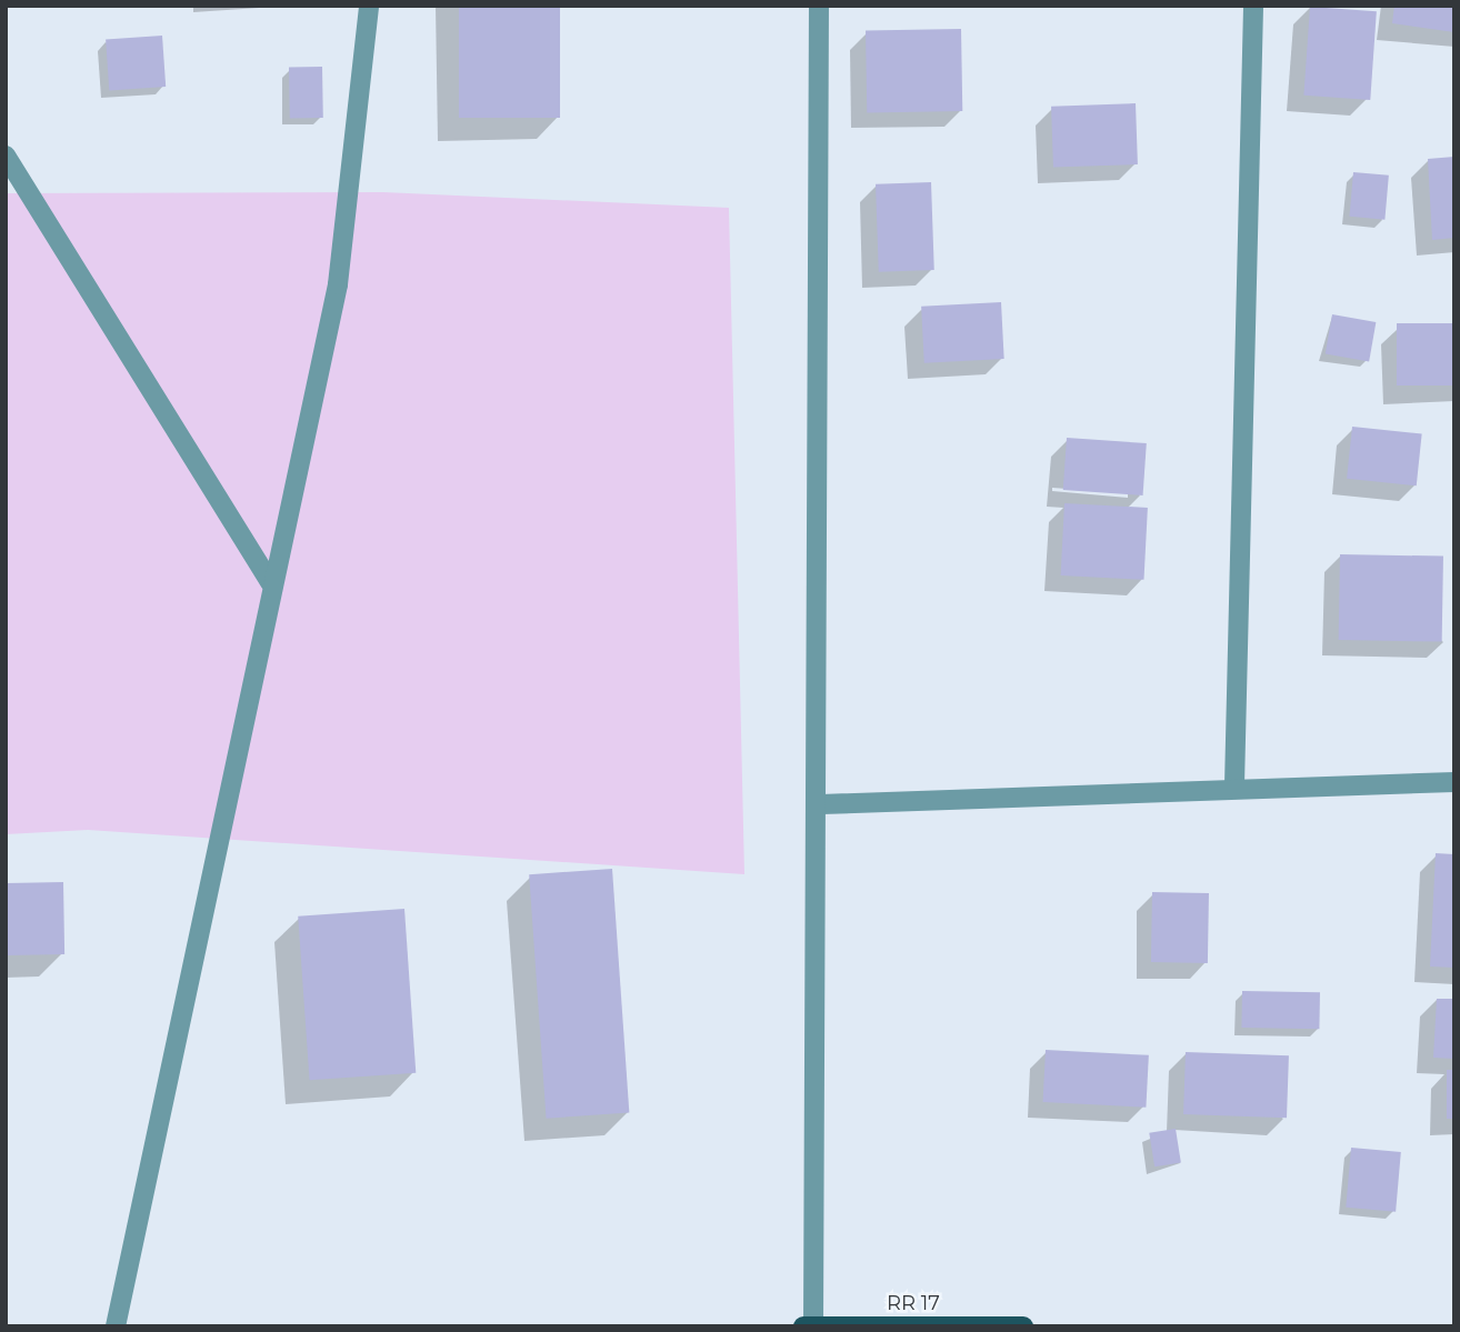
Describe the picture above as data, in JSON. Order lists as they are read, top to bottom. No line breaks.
{"streets":{"main road":["RR 17"]}}
